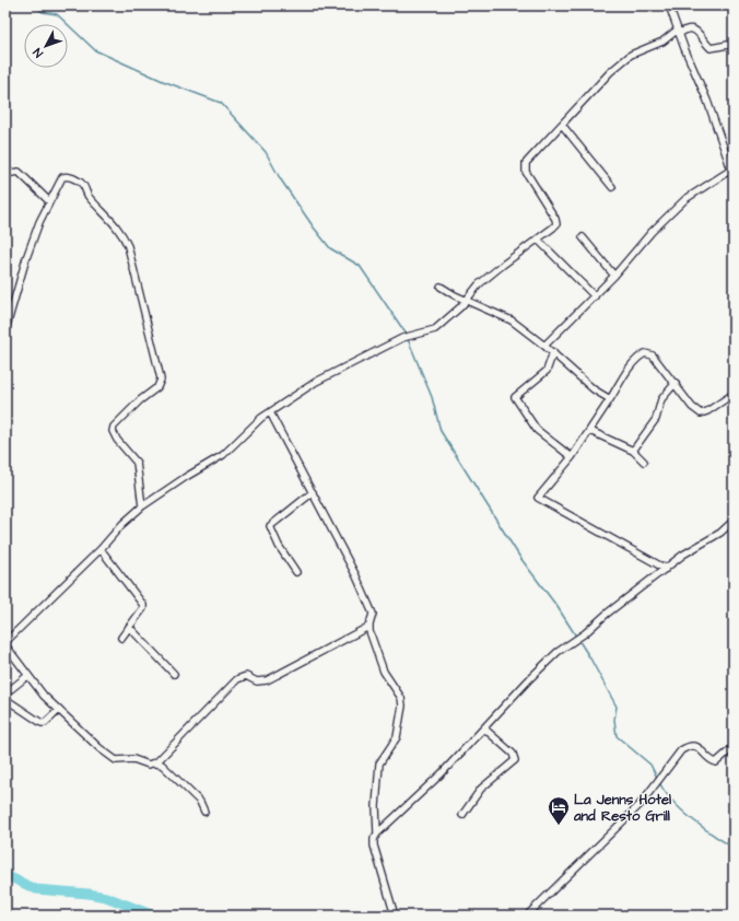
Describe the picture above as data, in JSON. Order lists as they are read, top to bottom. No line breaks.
{"places":{"hotel":["La Jenns Hotel and Resto Grill"]},"north":"bottom left"}
